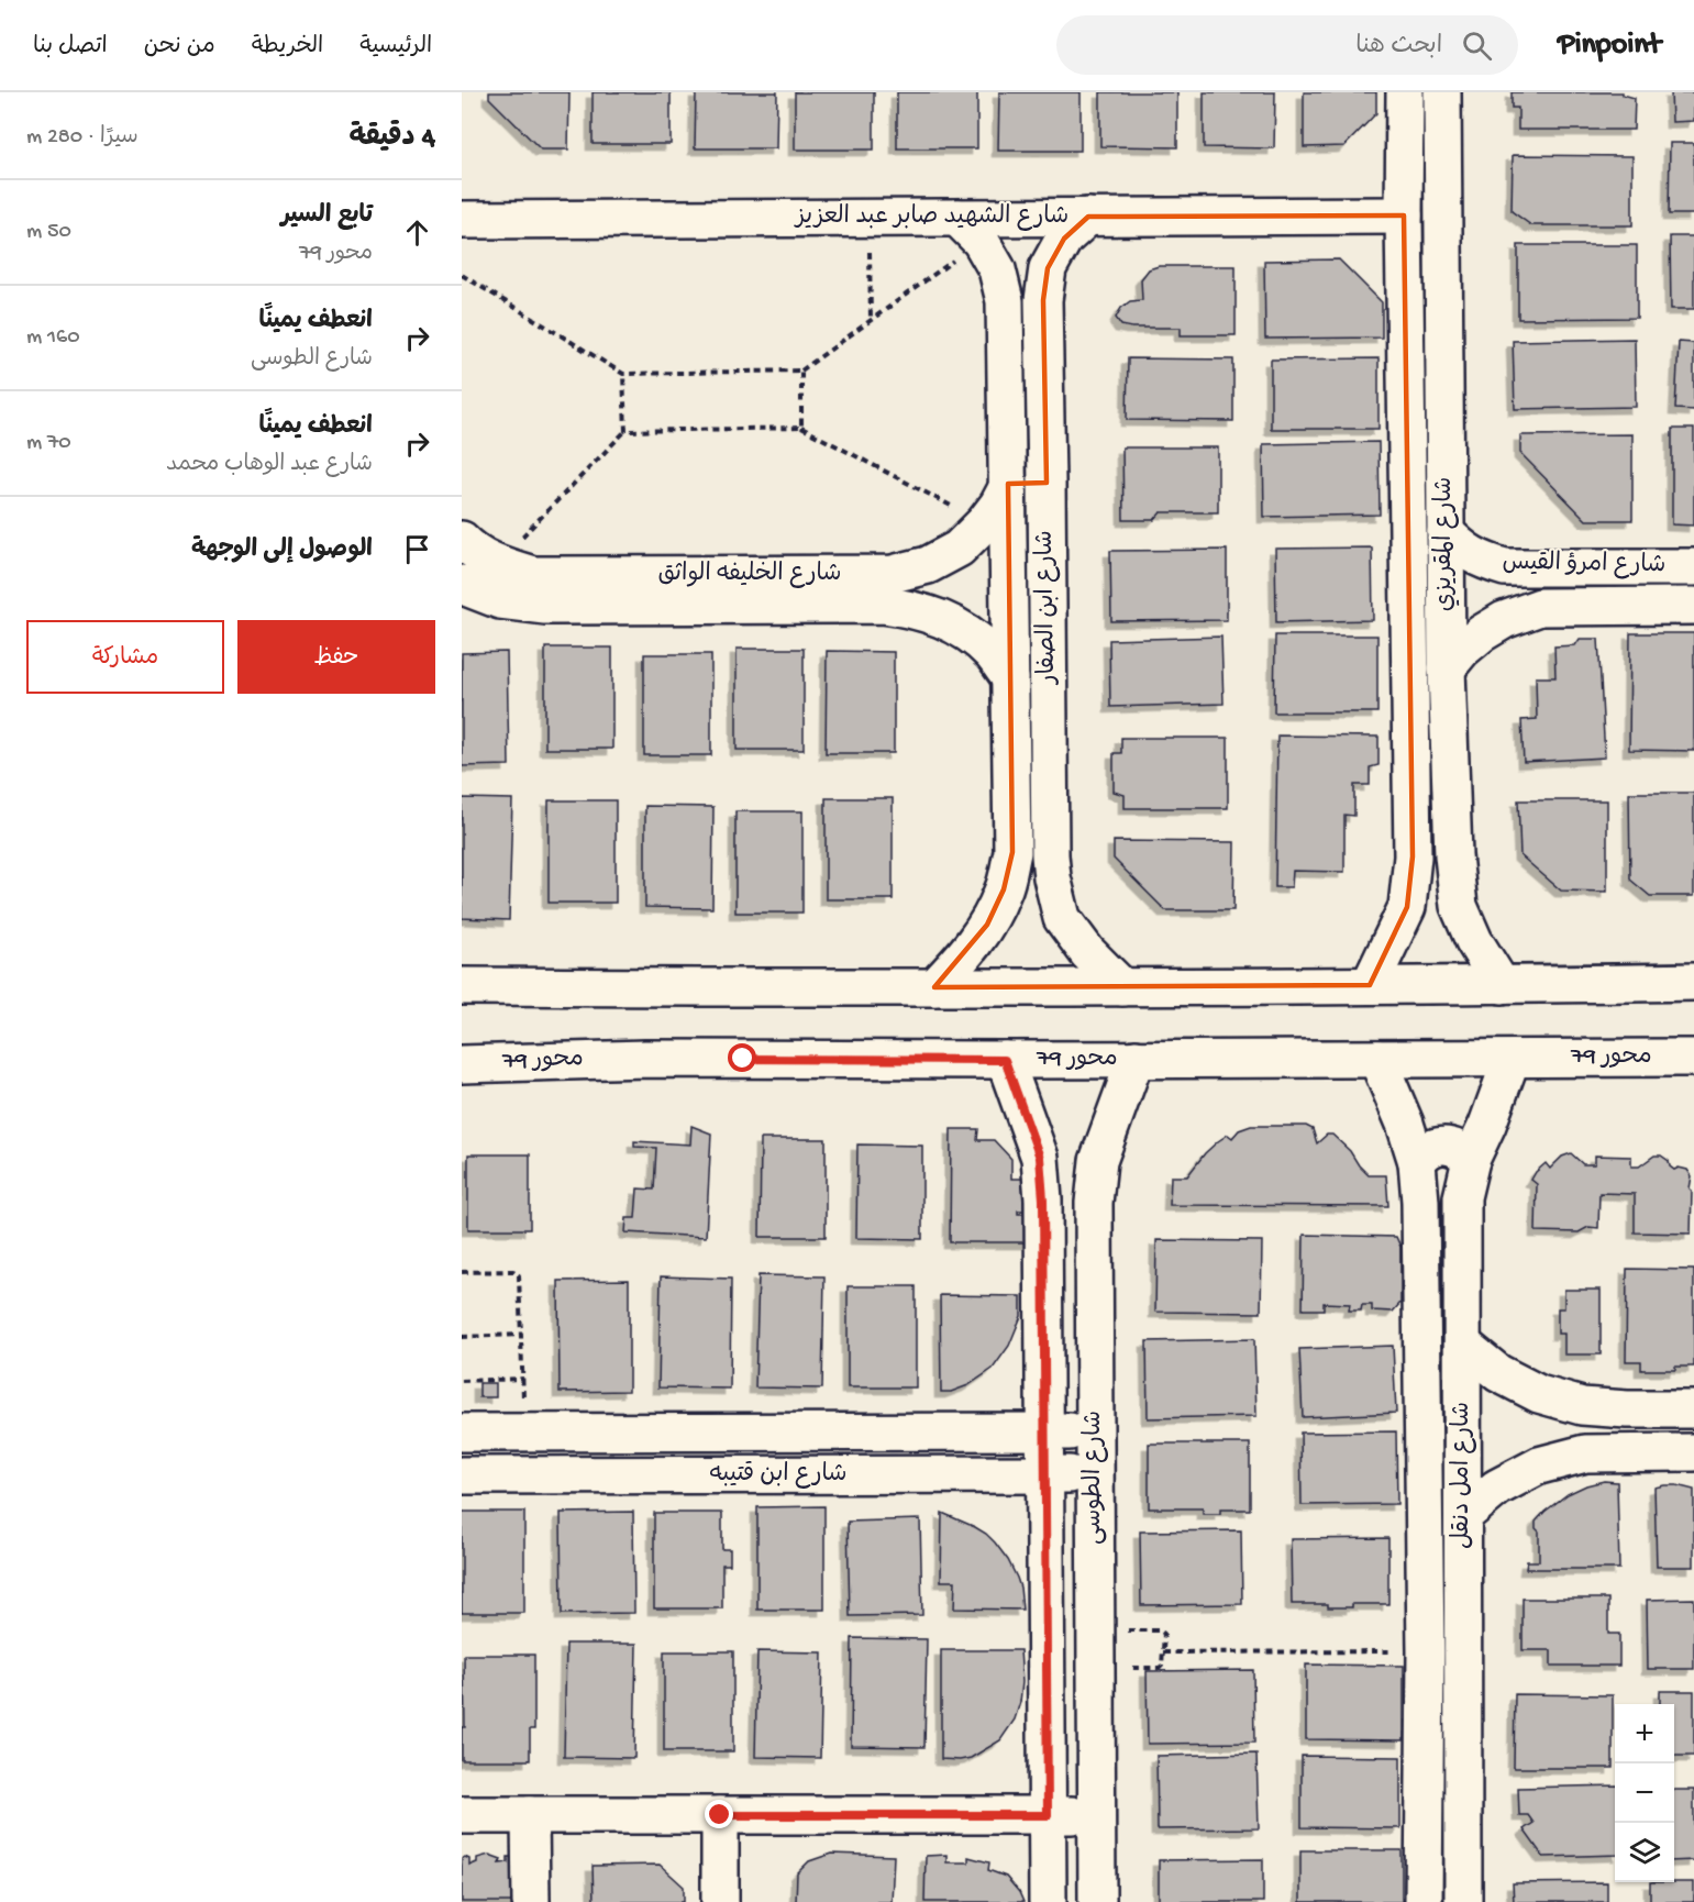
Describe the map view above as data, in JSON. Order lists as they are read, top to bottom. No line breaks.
{"streets":{"street":["شارع الشهيد صابر عبد العزيز","شارع المقريزي","شارع امرؤ القيس","شارع الخليفه الواثق","شارع ابن الصفار","محور 79","شارع ابن قتيبه","شارع امل دنقل","شارع الطوسى"]},"crossings":[["شارع الشهيد صابر عبد العزيز","شارع المقريزي"],["شارع الشهيد صابر عبد العزيز","شارع ابن الصفار"],["شارع المقريزي","شارع امرؤ القيس"],["شارع الخليفه الواثق","شارع ابن الصفار"],["محور 79","شارع امل دنقل"],["محور 79","شارع الطوسى"],["شارع ابن قتيبه","شارع الطوسى"]],"page":{"header":"Pinpoint","search":"ابحث هنا","nav":["الرئيسية","الخريطة","من نحن","اتصل بنا"],"heading":["4 دقيقة","سيرًا · 280 m"],"list":[["تابع السير","محور 79","50 m"],["انعطف يمينًا","شارع الطوسى","160 m"],["انعطف يمينًا","شارع عبد الوهاب محمد","70 m"],"الوصول إلى الوجهة"],"buttons":["حفظ","مشاركة"],"map_buttons":["+","−"]}}
